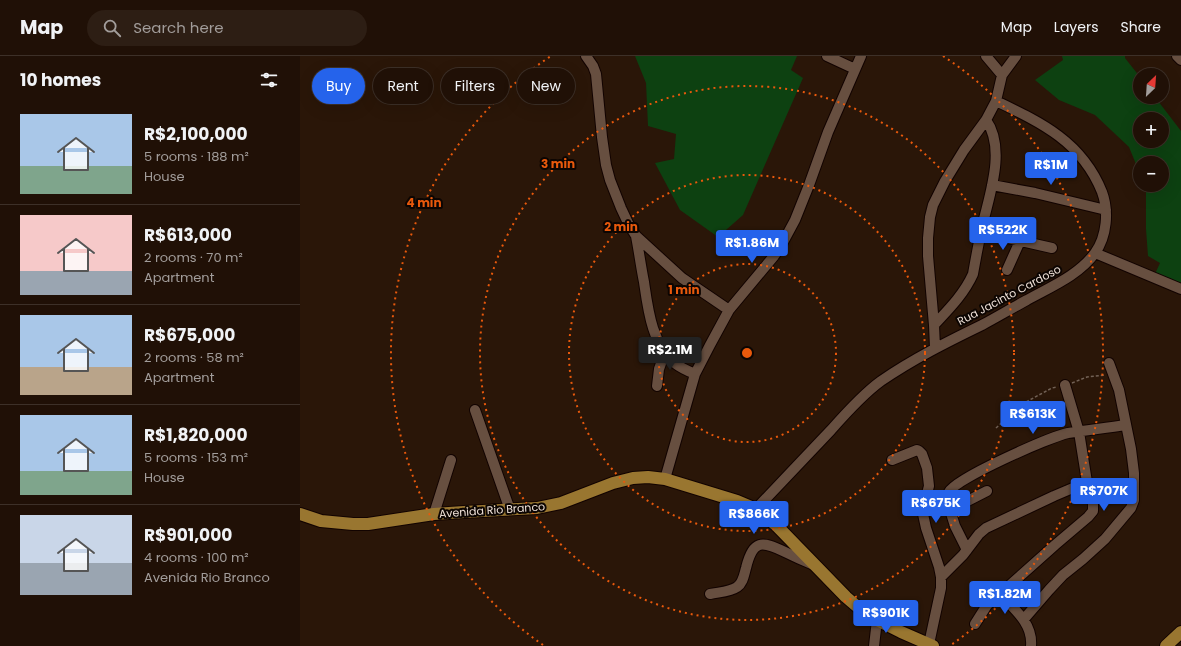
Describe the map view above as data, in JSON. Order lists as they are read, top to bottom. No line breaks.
{"streets":{"main road":["Avenida Rio Branco"],"street":["Rua Jacinto Cardoso"]},"crossings":[["Rua Jacinto Cardoso","Avenida Rio Branco"]],"north":"top right","page":{"header":"Map","search":"Search here","nav":["Map","Layers","Share"],"heading":"10 homes","map_buttons":["+","−"],"chip":["Buy","Rent","Filters","New"],"list":[{"name":"R$2,100,000","note":"5 rooms · 188 m² · House"},{"name":"R$613,000","note":"2 rooms · 70 m² · Apartment"},{"name":"R$675,000","note":"2 rooms · 58 m² · Apartment"},{"name":"R$1,820,000","note":"5 rooms · 153 m² · House"},{"name":"R$901,000","note":"4 rooms · 100 m² · Avenida Rio Branco"}],"price":["R$1M","R$522K","R$1.86M","R$2.1M","R$613K","R$707K","R$675K","R$866K","R$1.82M","R$901K"]},"rings":["3 min","4 min","2 min","1 min"]}
